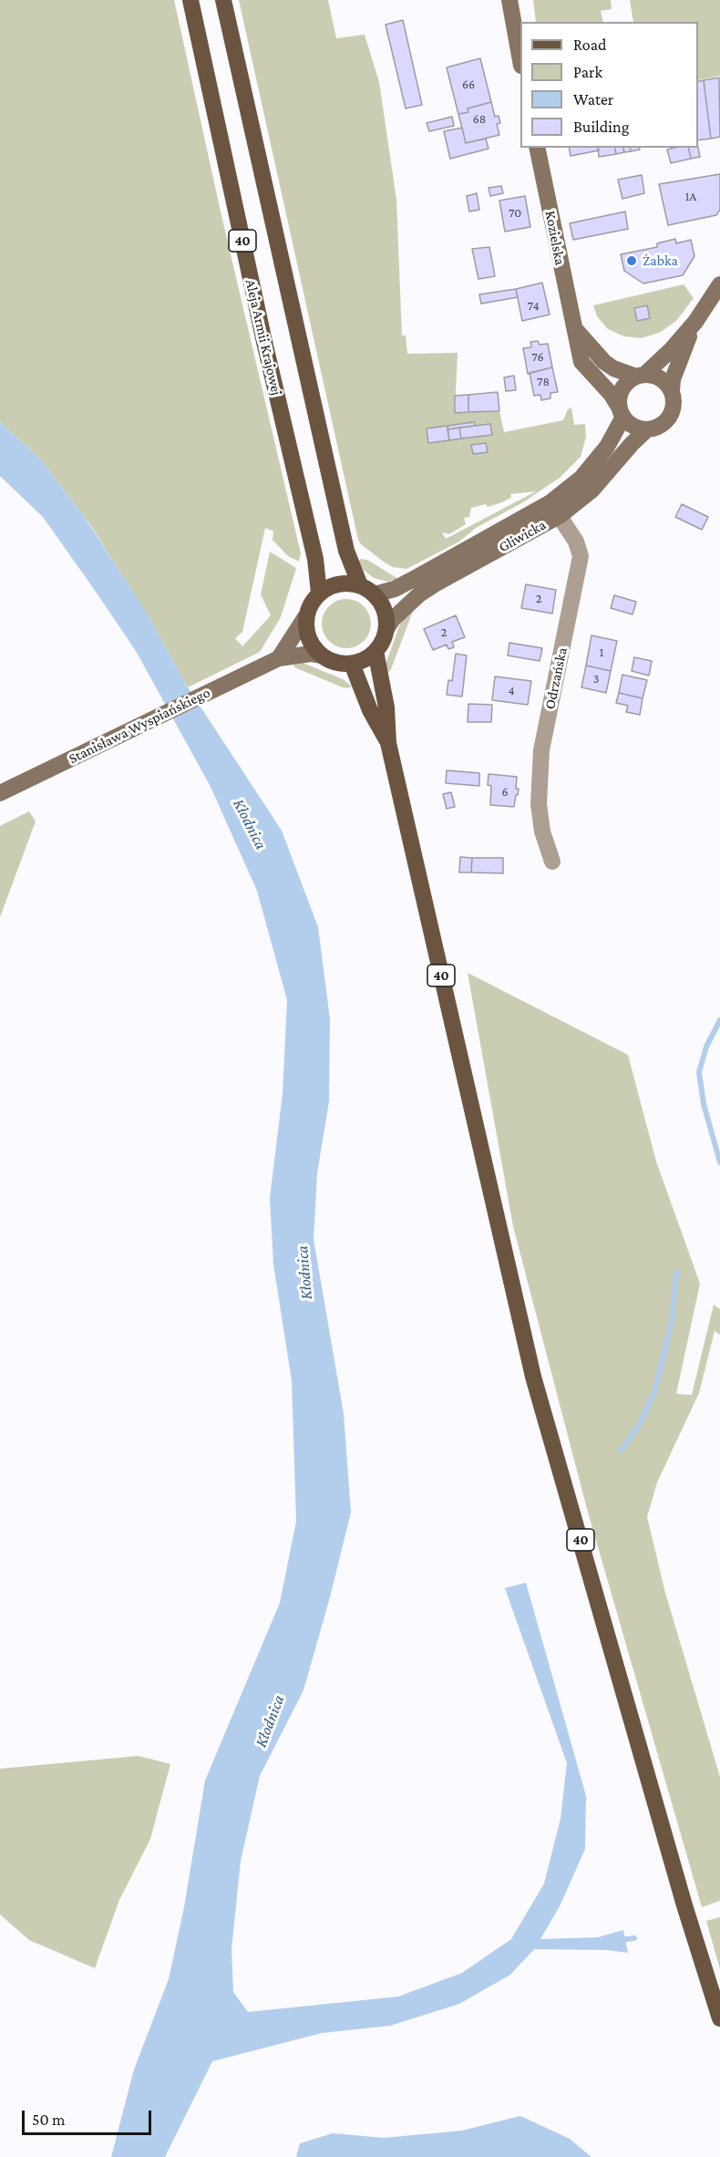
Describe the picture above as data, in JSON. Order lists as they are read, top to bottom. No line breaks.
{"streets":{"main road":["Kozielska","40","Aleja Armii Krajowej","Gliwicka","Stanisława Wyspiańskiego"],"street":["Odrzańska"]},"crossings":[["Kozielska","Gliwicka"],["40","Aleja Armii Krajowej"],["40","Gliwicka"],["40","Stanisława Wyspiańskiego"],["Aleja Armii Krajowej","Gliwicka"],["Aleja Armii Krajowej","Stanisława Wyspiańskiego"],["Gliwicka","Odrzańska"],["Gliwicka","Stanisława Wyspiańskiego"]],"water":["Kłodnica"],"places":["Żabka"],"house_numbers":["66","68","1A","70","74","76","78","2","2","1","3","4","6"],"legend":["Road","Park","Water","Building"],"scale_bar":"50 m"}
